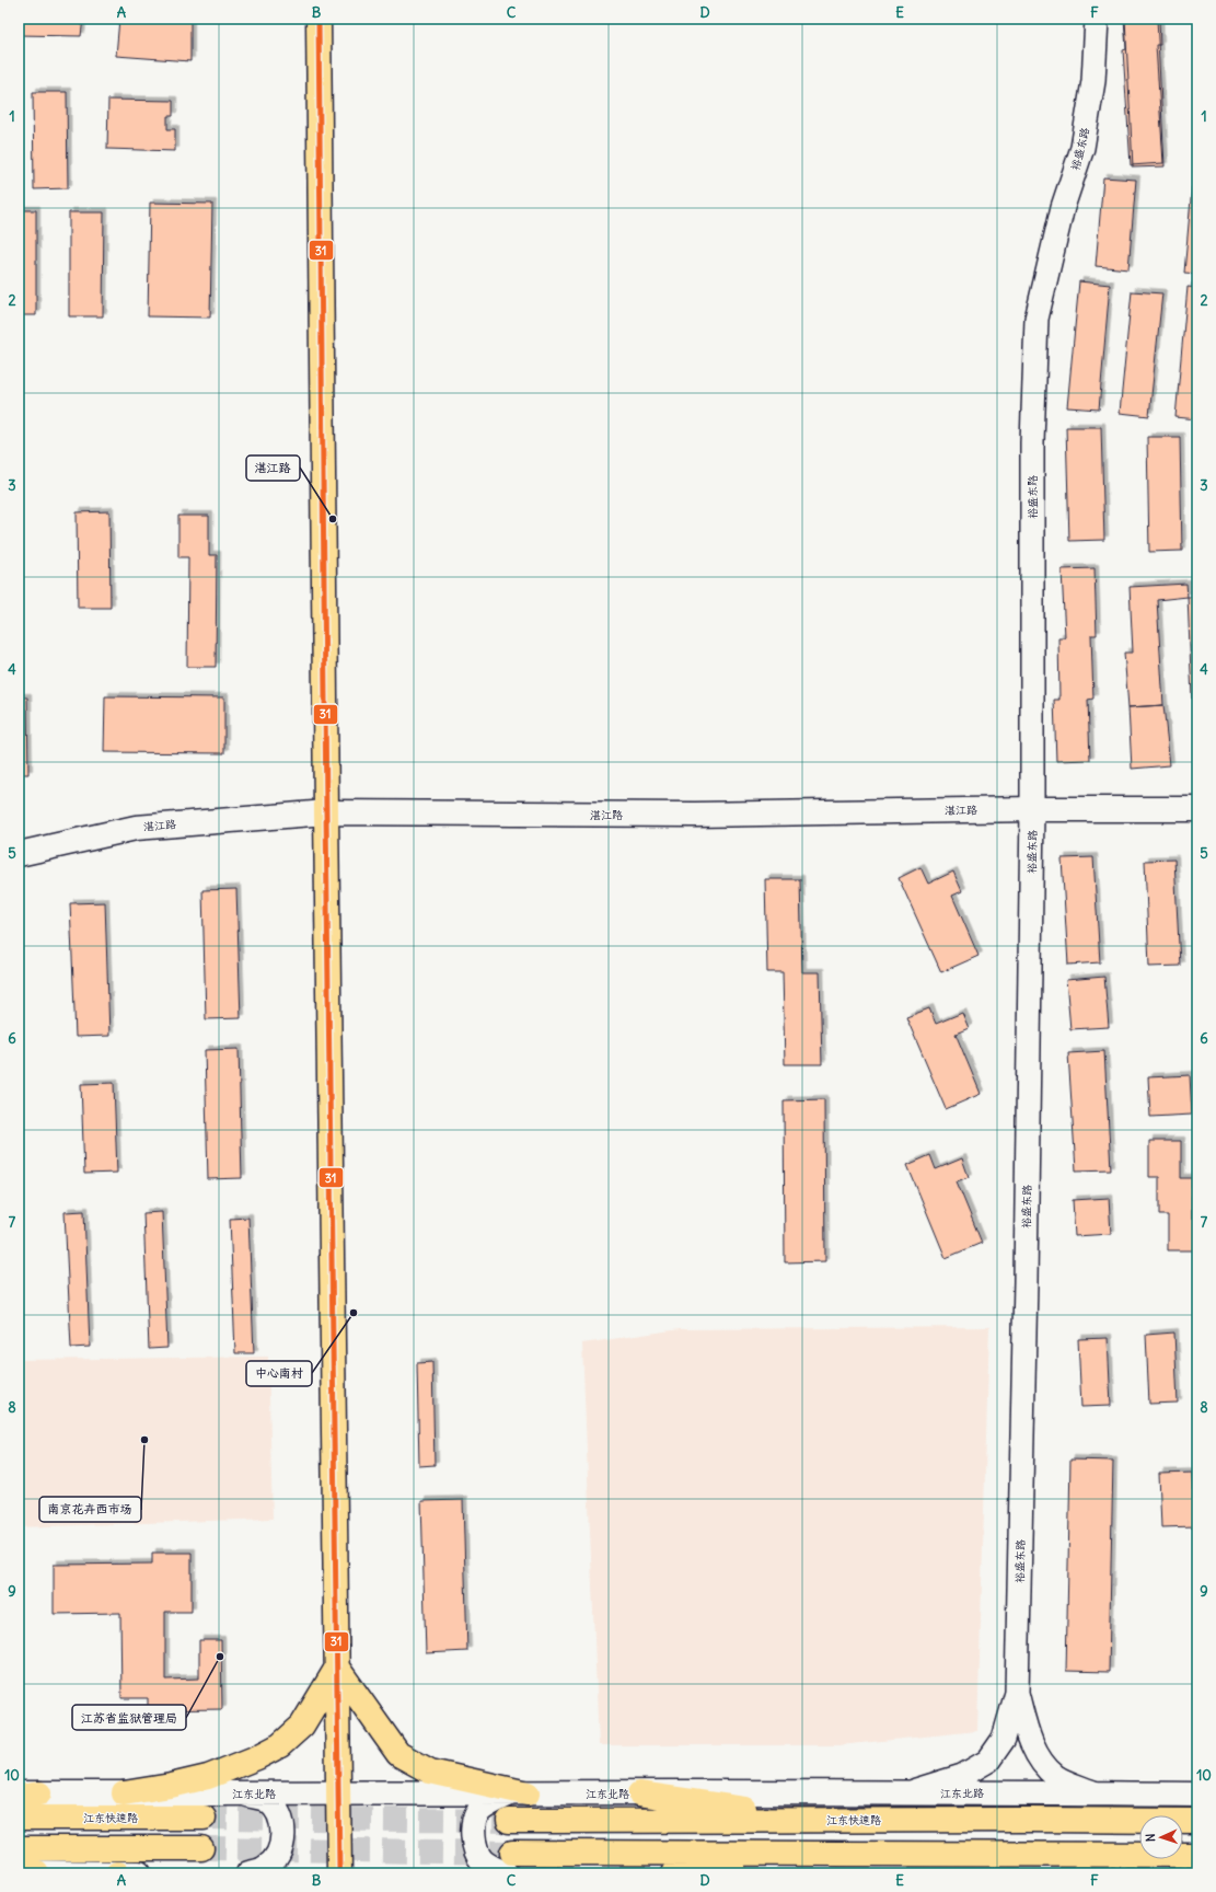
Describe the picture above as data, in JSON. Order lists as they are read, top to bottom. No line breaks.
{"streets":{"main road":["湛江路","江东北路","江东快速路"],"street":["裕盛东路"]},"crossings":[["裕盛东路","湛江路"],["裕盛东路","江东北路"]],"places":["湛江路","中心南村","南京花卉西市场","江苏省监狱管理局"],"lines":["transit line 31"],"north":"left","grid":{"columns":["A","B","C","D","E","F"],"rows":["1","2","3","4","5","6","7","8","9","10"]}}
